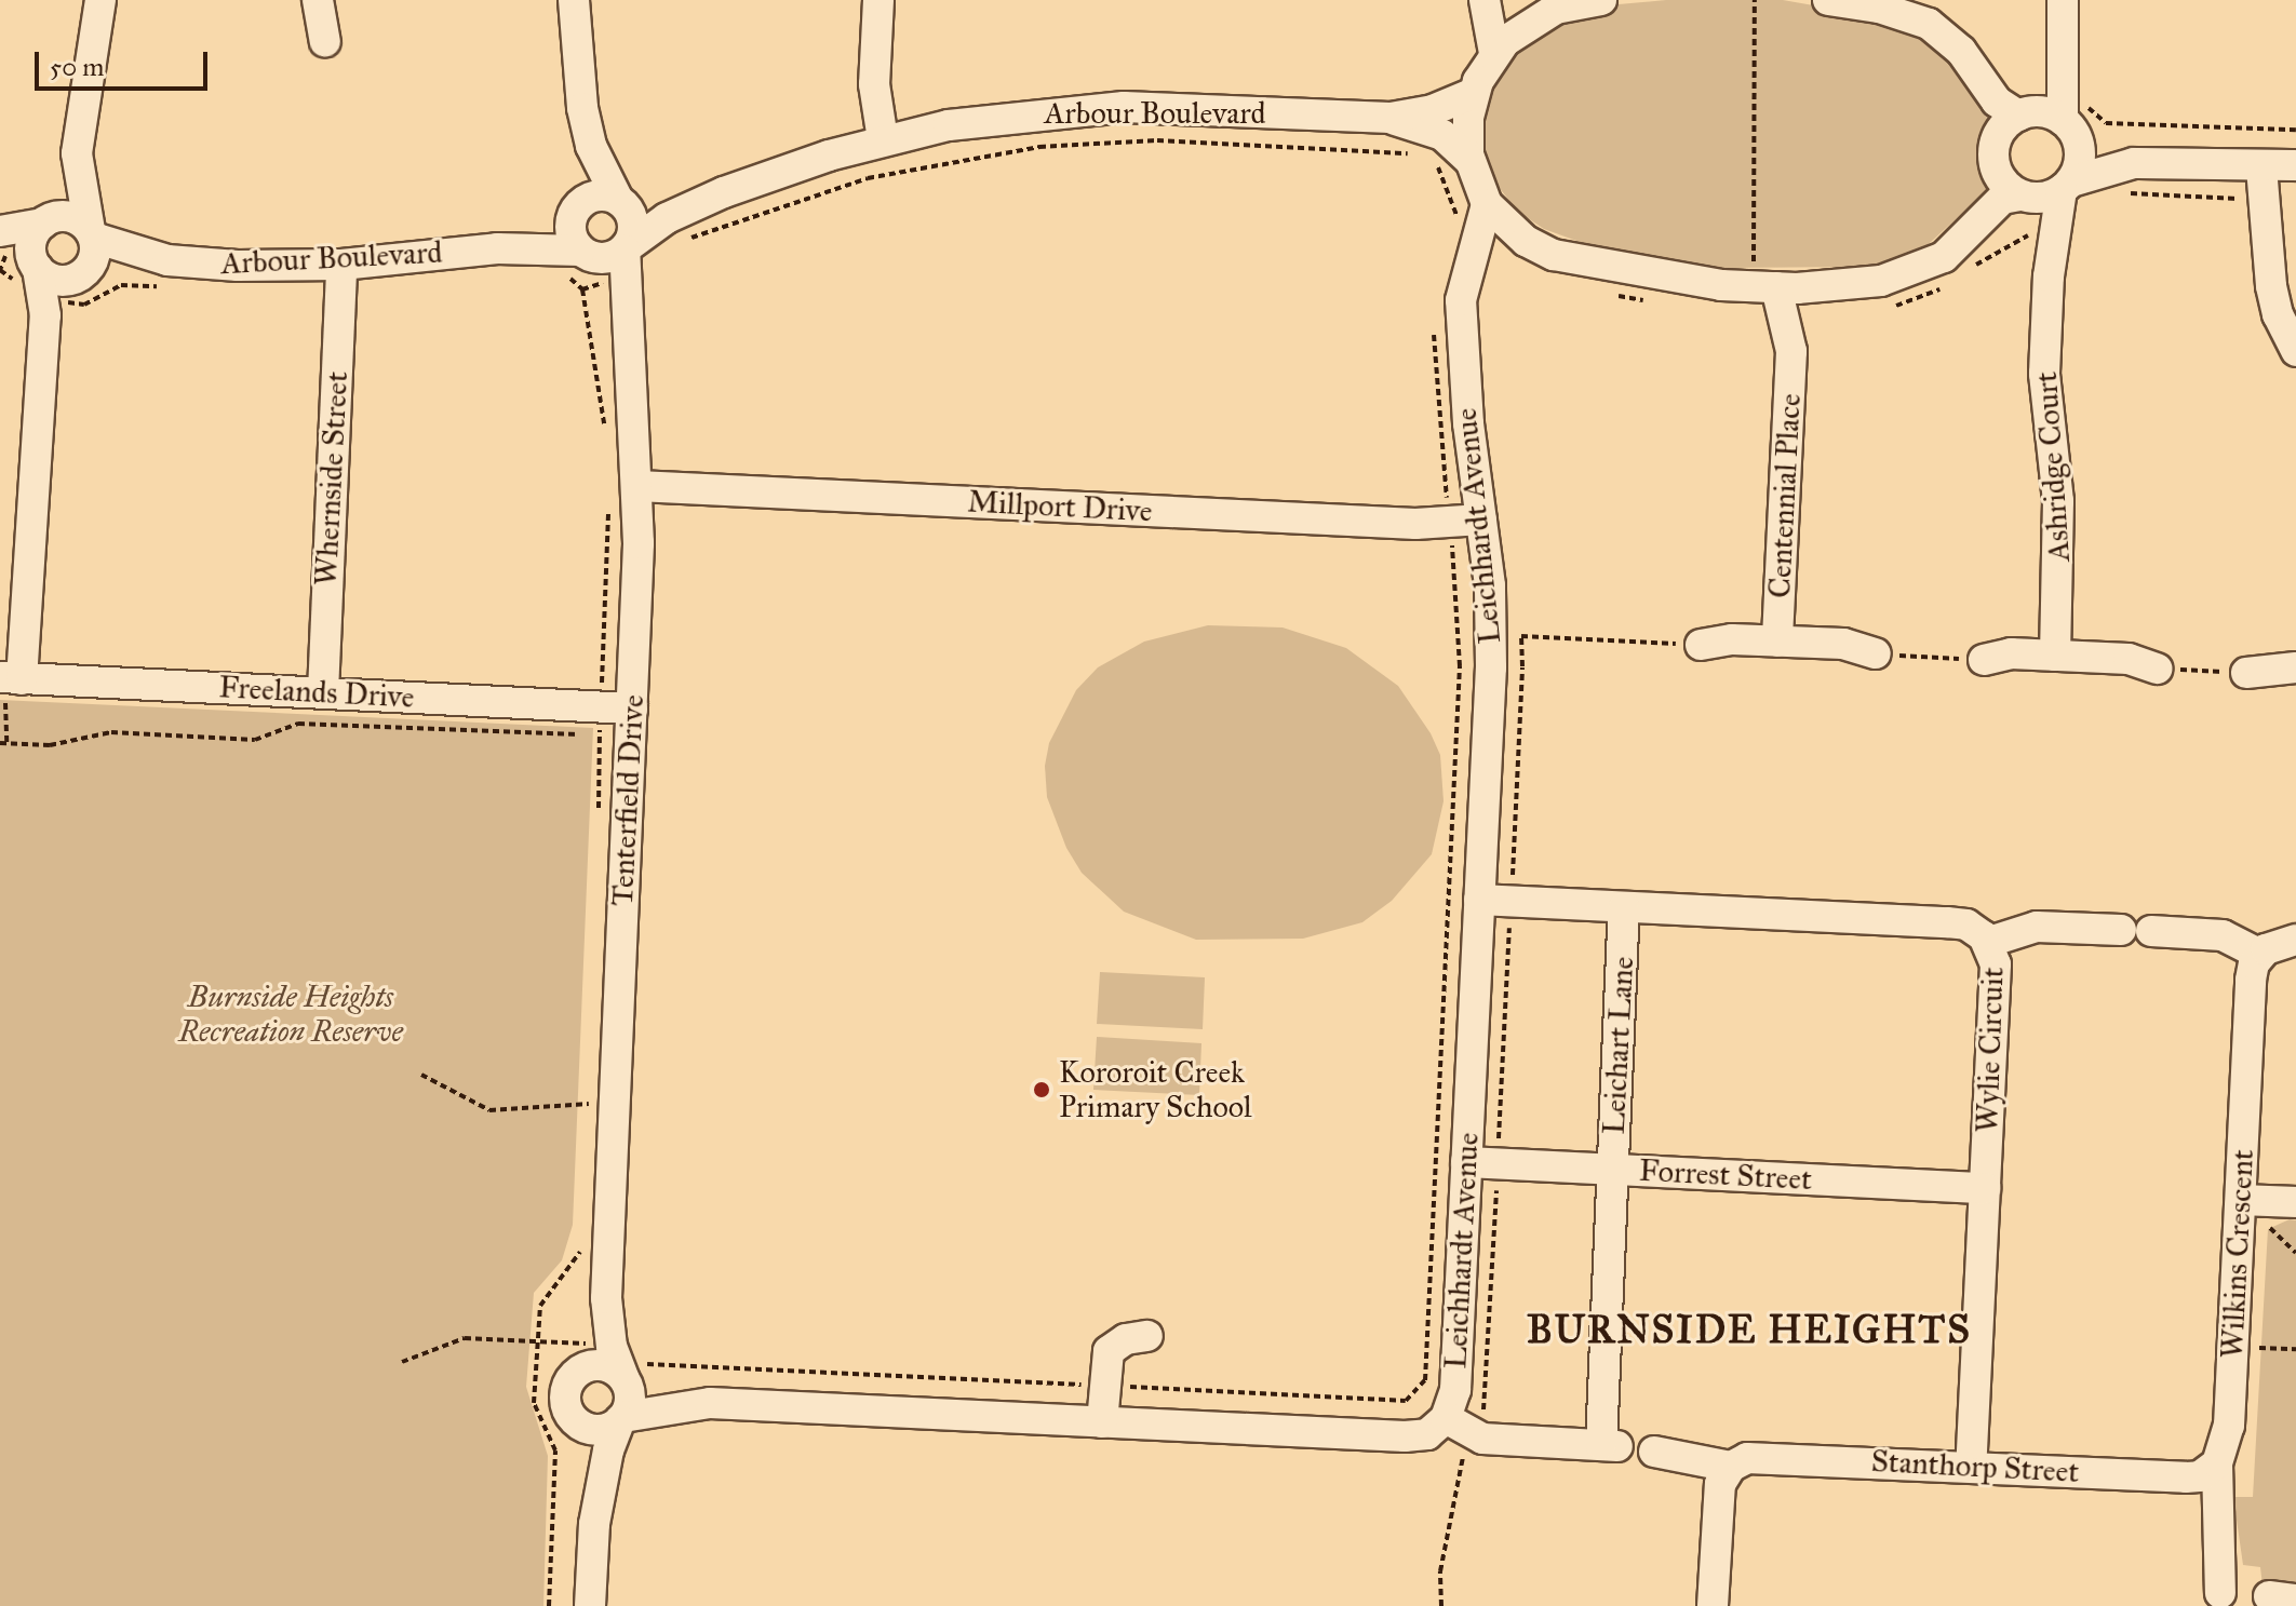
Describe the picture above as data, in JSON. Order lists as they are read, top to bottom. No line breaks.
{"streets":{"street":["Arbour Boulevard","Ashridge Court","Whernside Street","Centennial Place","Millport Drive","Leichhardt Avenue","Freelands Drive","Tenterfield Drive","Leichart Lane","Wylie Circuit","Forrest Street","Wilkins Crescent","Stanthorp Street"]},"crossings":[["Arbour Boulevard","Whernside Street"],["Whernside Street","Freelands Drive"],["Millport Drive","Leichhardt Avenue"],["Millport Drive","Tenterfield Drive"],["Leichhardt Avenue","Leichart Lane"],["Leichhardt Avenue","Wylie Circuit"],["Leichhardt Avenue","Forrest Street"],["Freelands Drive","Tenterfield Drive"],["Leichart Lane","Wylie Circuit"],["Leichart Lane","Forrest Street"],["Wylie Circuit","Forrest Street"],["Wylie Circuit","Stanthorp Street"],["Wilkins Crescent","Stanthorp Street"]],"districts":["BURNSIDE HEIGHTS"],"parks":["Burnside Heights Recreation Reserve"],"places":["Kororoit Creek Primary School"],"scale_bar":"50 m"}
